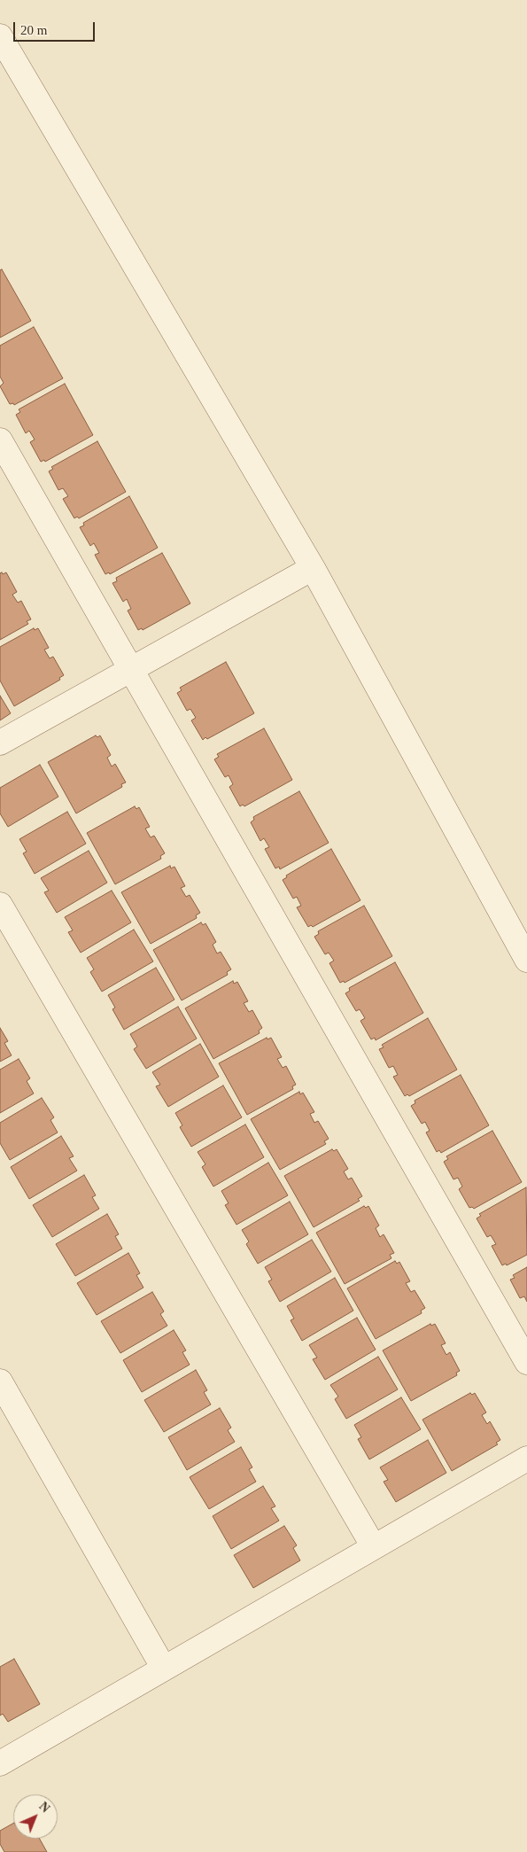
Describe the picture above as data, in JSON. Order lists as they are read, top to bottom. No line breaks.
{"scale_bar":"20 m","north":"top right"}
